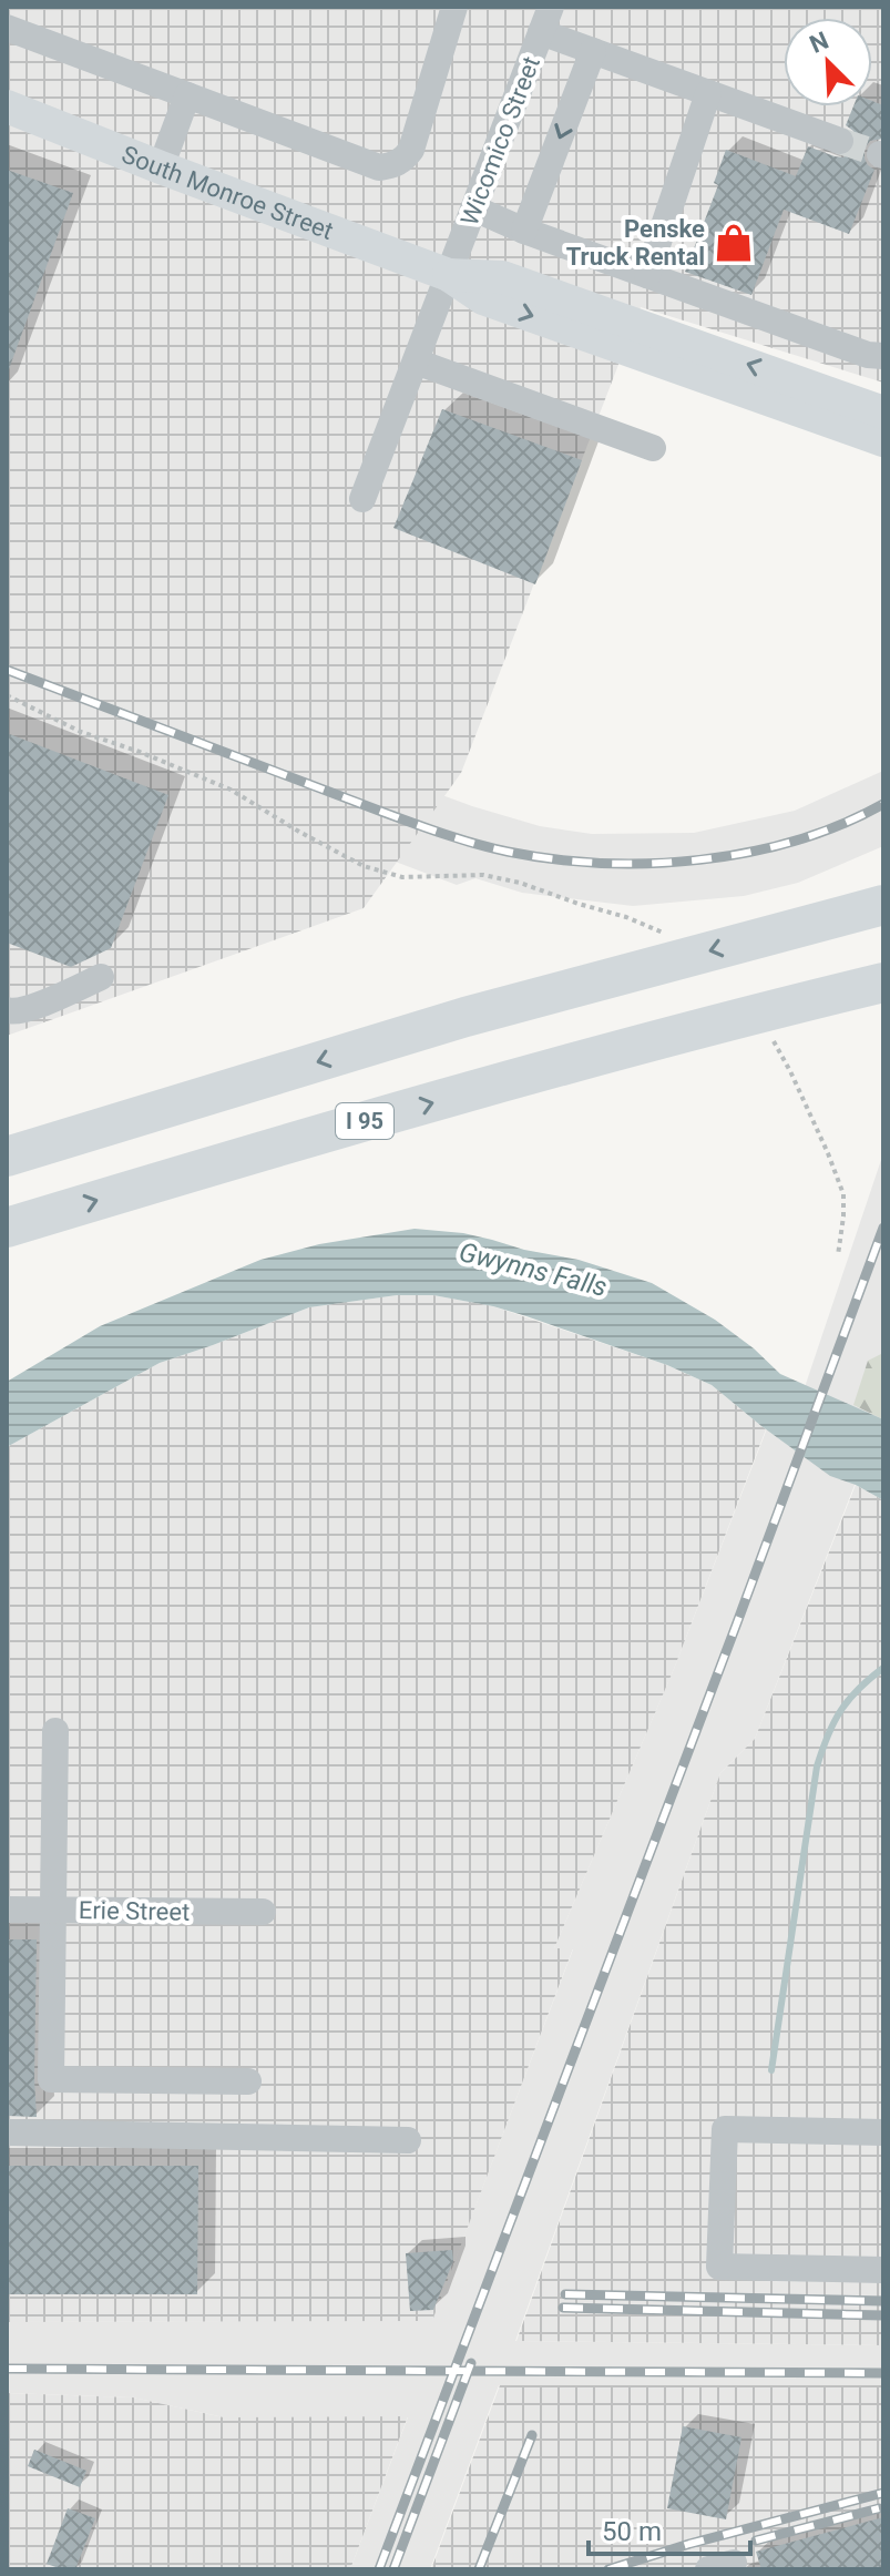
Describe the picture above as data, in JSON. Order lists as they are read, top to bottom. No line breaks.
{"streets":{"highway":["I 95"],"main road":["South Monroe Street"],"street":["Wicomico Street","Erie Street"]},"crossings":[["Wicomico Street","South Monroe Street"]],"water":["Gwynns Falls"],"places":{"shop":["Penske Truck Rental"]},"scale_bar":"50 m","north":"top left"}
